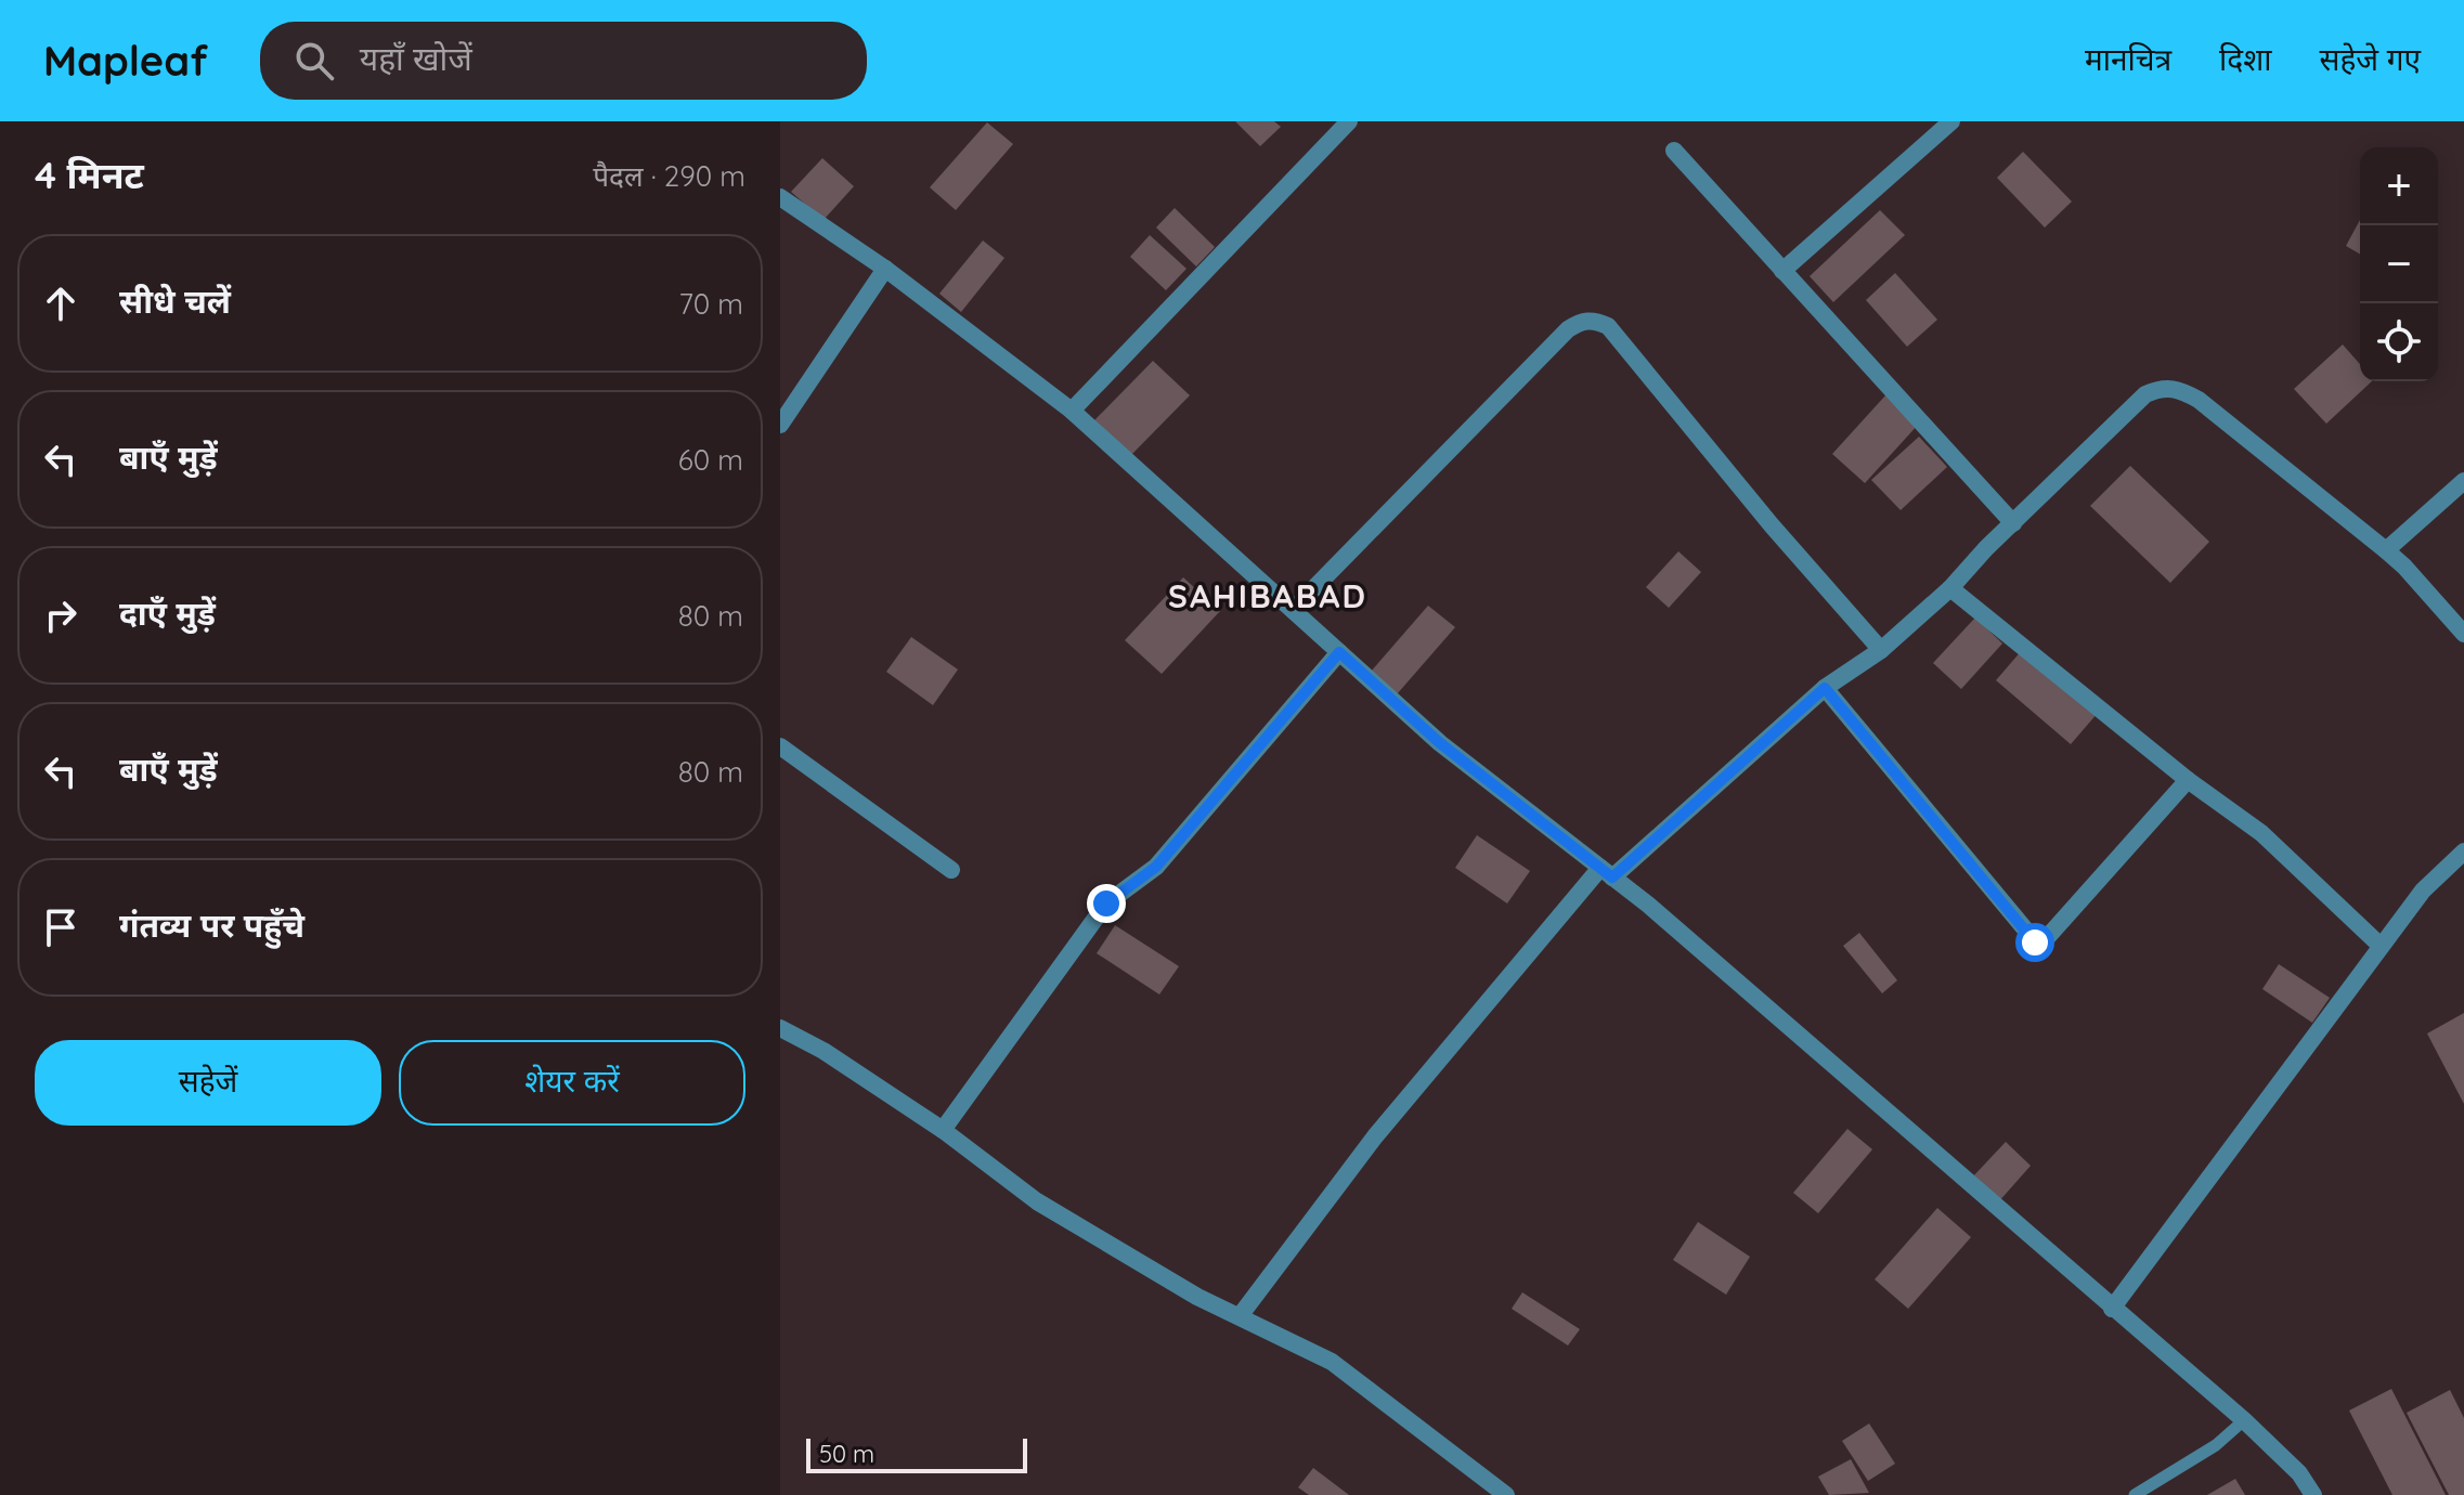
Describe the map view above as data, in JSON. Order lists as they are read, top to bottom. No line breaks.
{"districts":["SAHIBABAD"],"scale_bar":"50 m","page":{"header":"Mapleaf","search":"यहाँ खोजें","nav":["मानचित्र","दिशा","सहेजे गए"],"heading":["4 मिनट","पैदल · 290 m"],"map_buttons":["+","−"],"list":[["सीधे चलें","70 m"],["बाएँ मुड़ें","60 m"],["दाएँ मुड़ें","80 m"],["बाएँ मुड़ें","80 m"],"गंतव्य पर पहुँचे"],"buttons":["सहेजें","शेयर करें"],"scale":"50 m"}}
